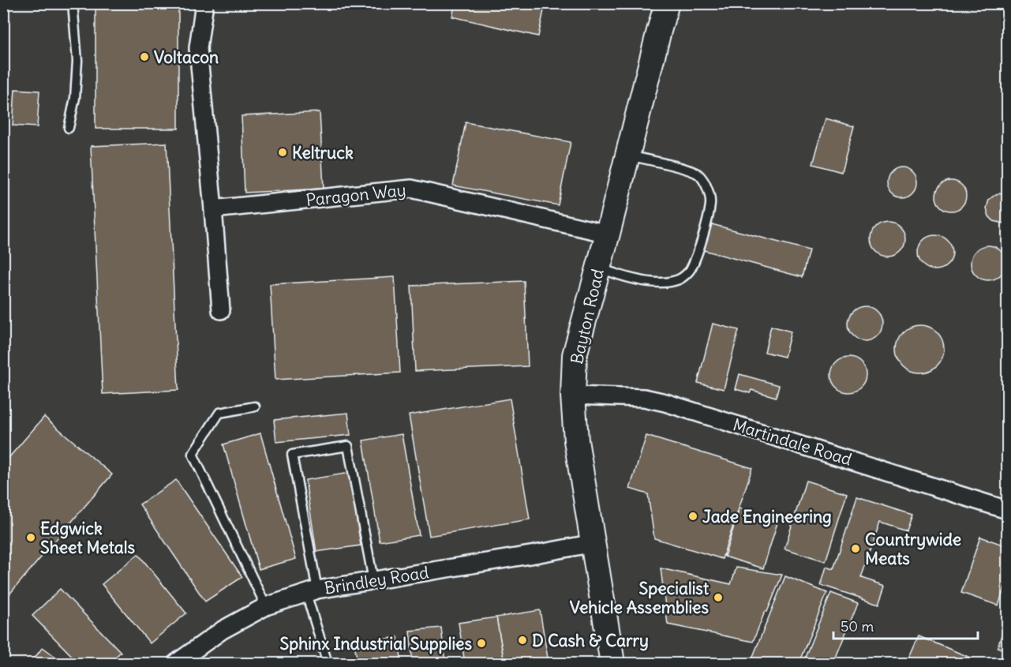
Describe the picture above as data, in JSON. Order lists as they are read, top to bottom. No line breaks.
{"streets":{"street":["Paragon Way","Bayton Road","Martindale Road","Brindley Road"]},"crossings":[["Paragon Way","Bayton Road"],["Bayton Road","Martindale Road"],["Bayton Road","Brindley Road"]],"places":["Voltacon","Keltruck","Jade Engineering","Edgwick Sheet Metals","Countrywide Meats","Specialist Vehicle Assemblies","D Cash & Carry","Sphinx Industrial Supplies"],"scale_bar":"50 m"}
